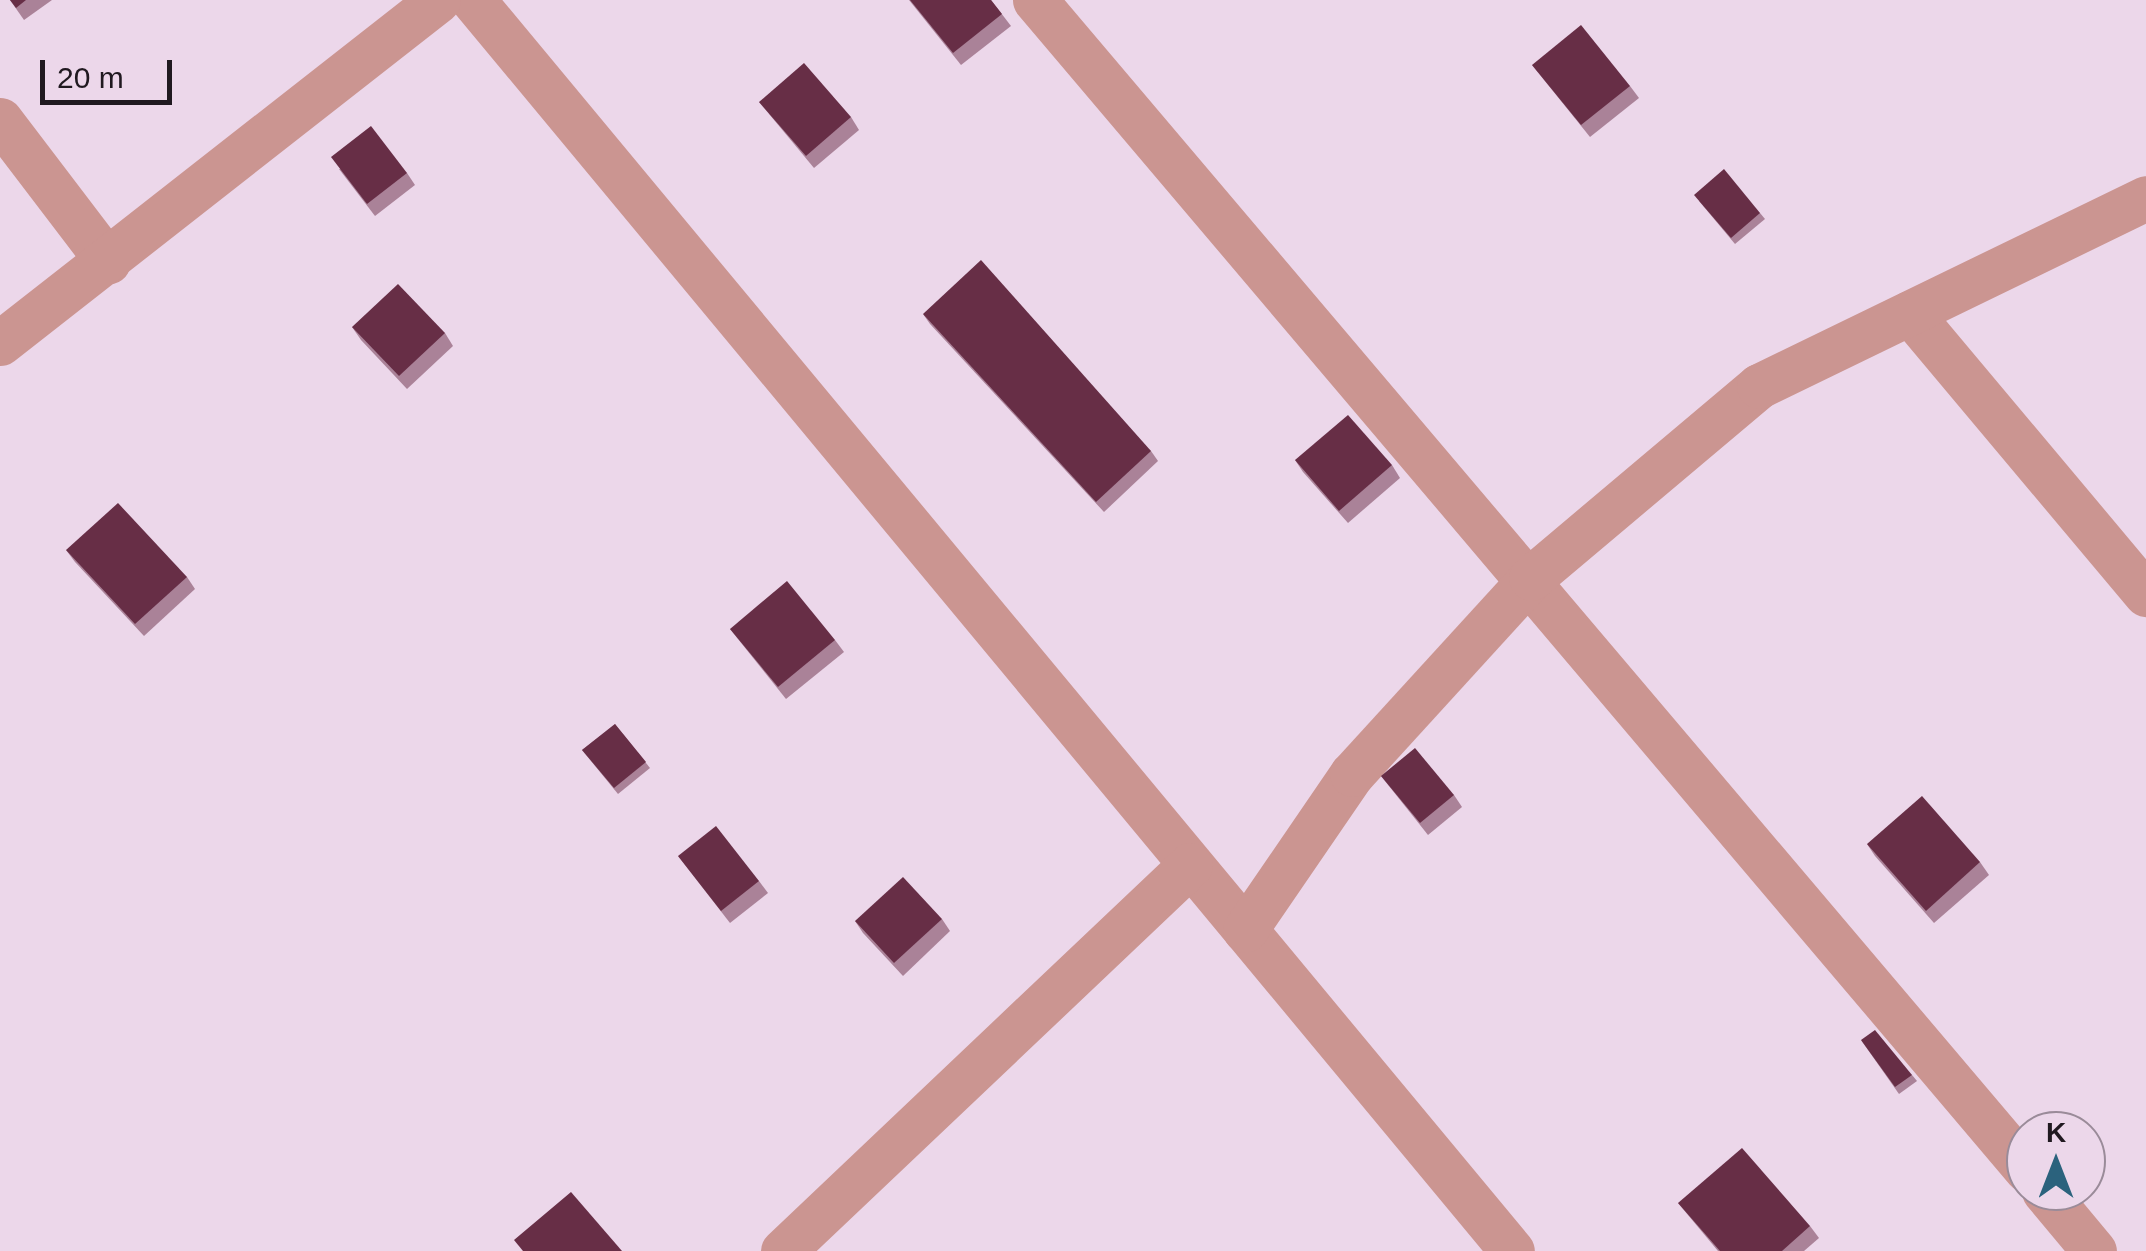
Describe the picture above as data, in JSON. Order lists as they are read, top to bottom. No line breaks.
{"scale_bar":"20 m","north":"top"}
